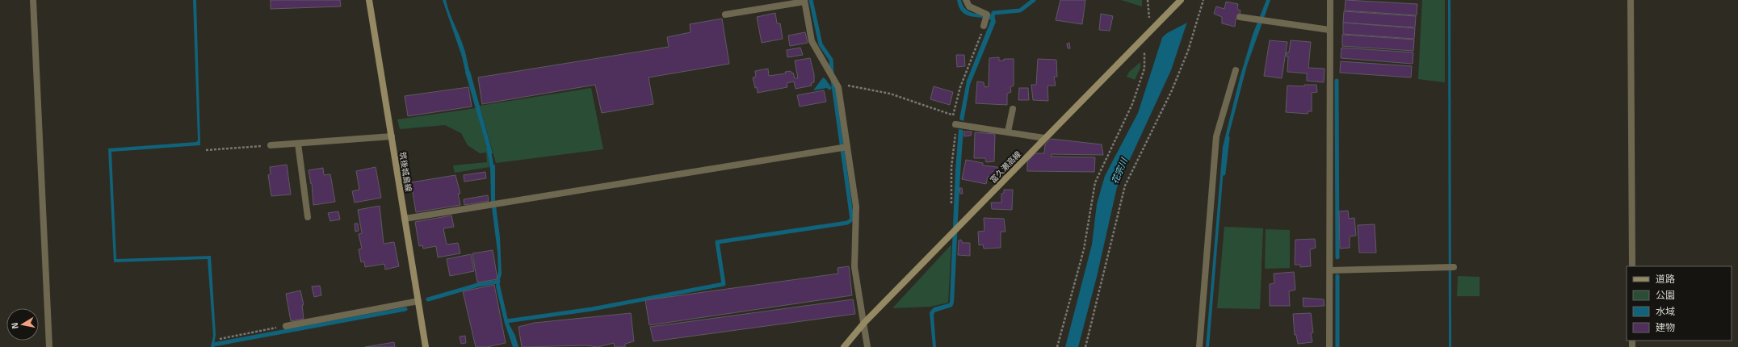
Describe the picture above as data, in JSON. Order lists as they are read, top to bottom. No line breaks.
{"streets":{"main road":["富久瀬高線","筑後城島線"]},"water":["花宗川"],"legend":["道路","公園","水域","建物"],"north":"left"}
